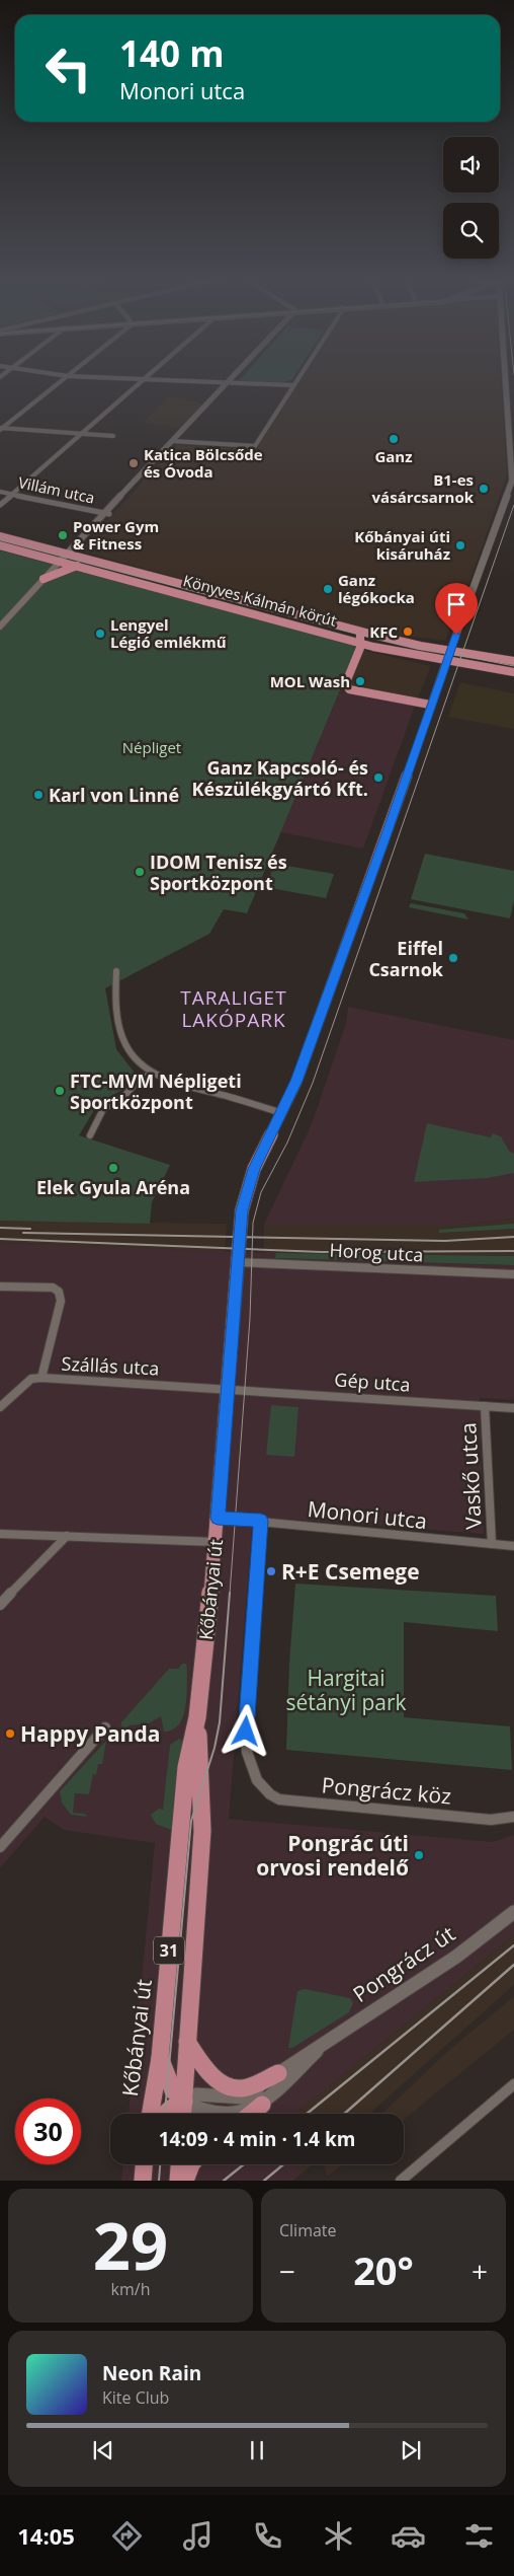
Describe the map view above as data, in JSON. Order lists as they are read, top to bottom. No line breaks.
{"streets":{"main road":["Könyves Kálmán körút","Kőbányai út","31"],"street":["Villám utca","Horog utca","Szállás utca","Gép utca","Vaskő utca","Monori utca","Pongrácz köz","Pongrácz út"]},"crossings":[["Könyves Kálmán körút","Kőbányai út"],["Horog utca","Kőbányai út"],["Szállás utca","Gép utca"],["Szállás utca","Kőbányai út"],["Gép utca","Vaskő utca"],["Gép utca","Kőbányai út"],["Vaskő utca","Monori utca"],["Monori utca","Kőbányai út"],["Monori utca","Pongrácz köz"],["Kőbányai út","Pongrácz út"]],"districts":["TARALIGET LAKÓPARK"],"parks":["Népliget","Hargitai sétányi park"],"places":["Ganz","Katica Bölcsőde és Óvoda","B1-es vásárcsarnok","Power Gym & Fitness","Kőbányai úti kisáruház","Ganz légókocka","KFC","Lengyel Légió emlékmű","MOL Wash","Ganz Kapcsoló- és Készülékgyártó Kft.","Karl von Linné","IDOM Tenisz és Sportközpont","Eiffel Csarnok","FTC-MVM Népligeti Sportközpont","Elek Gyula Aréna","R+E Csemege","Happy Panda","Pongrác úti orvosi rendelő"],"page":{"turn":["140 m","Monori utca"],"limit":"30","trip":"14:09 · 4 min · 1.4 km","tile":[["29","km/h"],"Climate"],"heat":["−","20°","+"],"song":["Neon Rain","Kite Club"],"tabs":"14:05"}}
